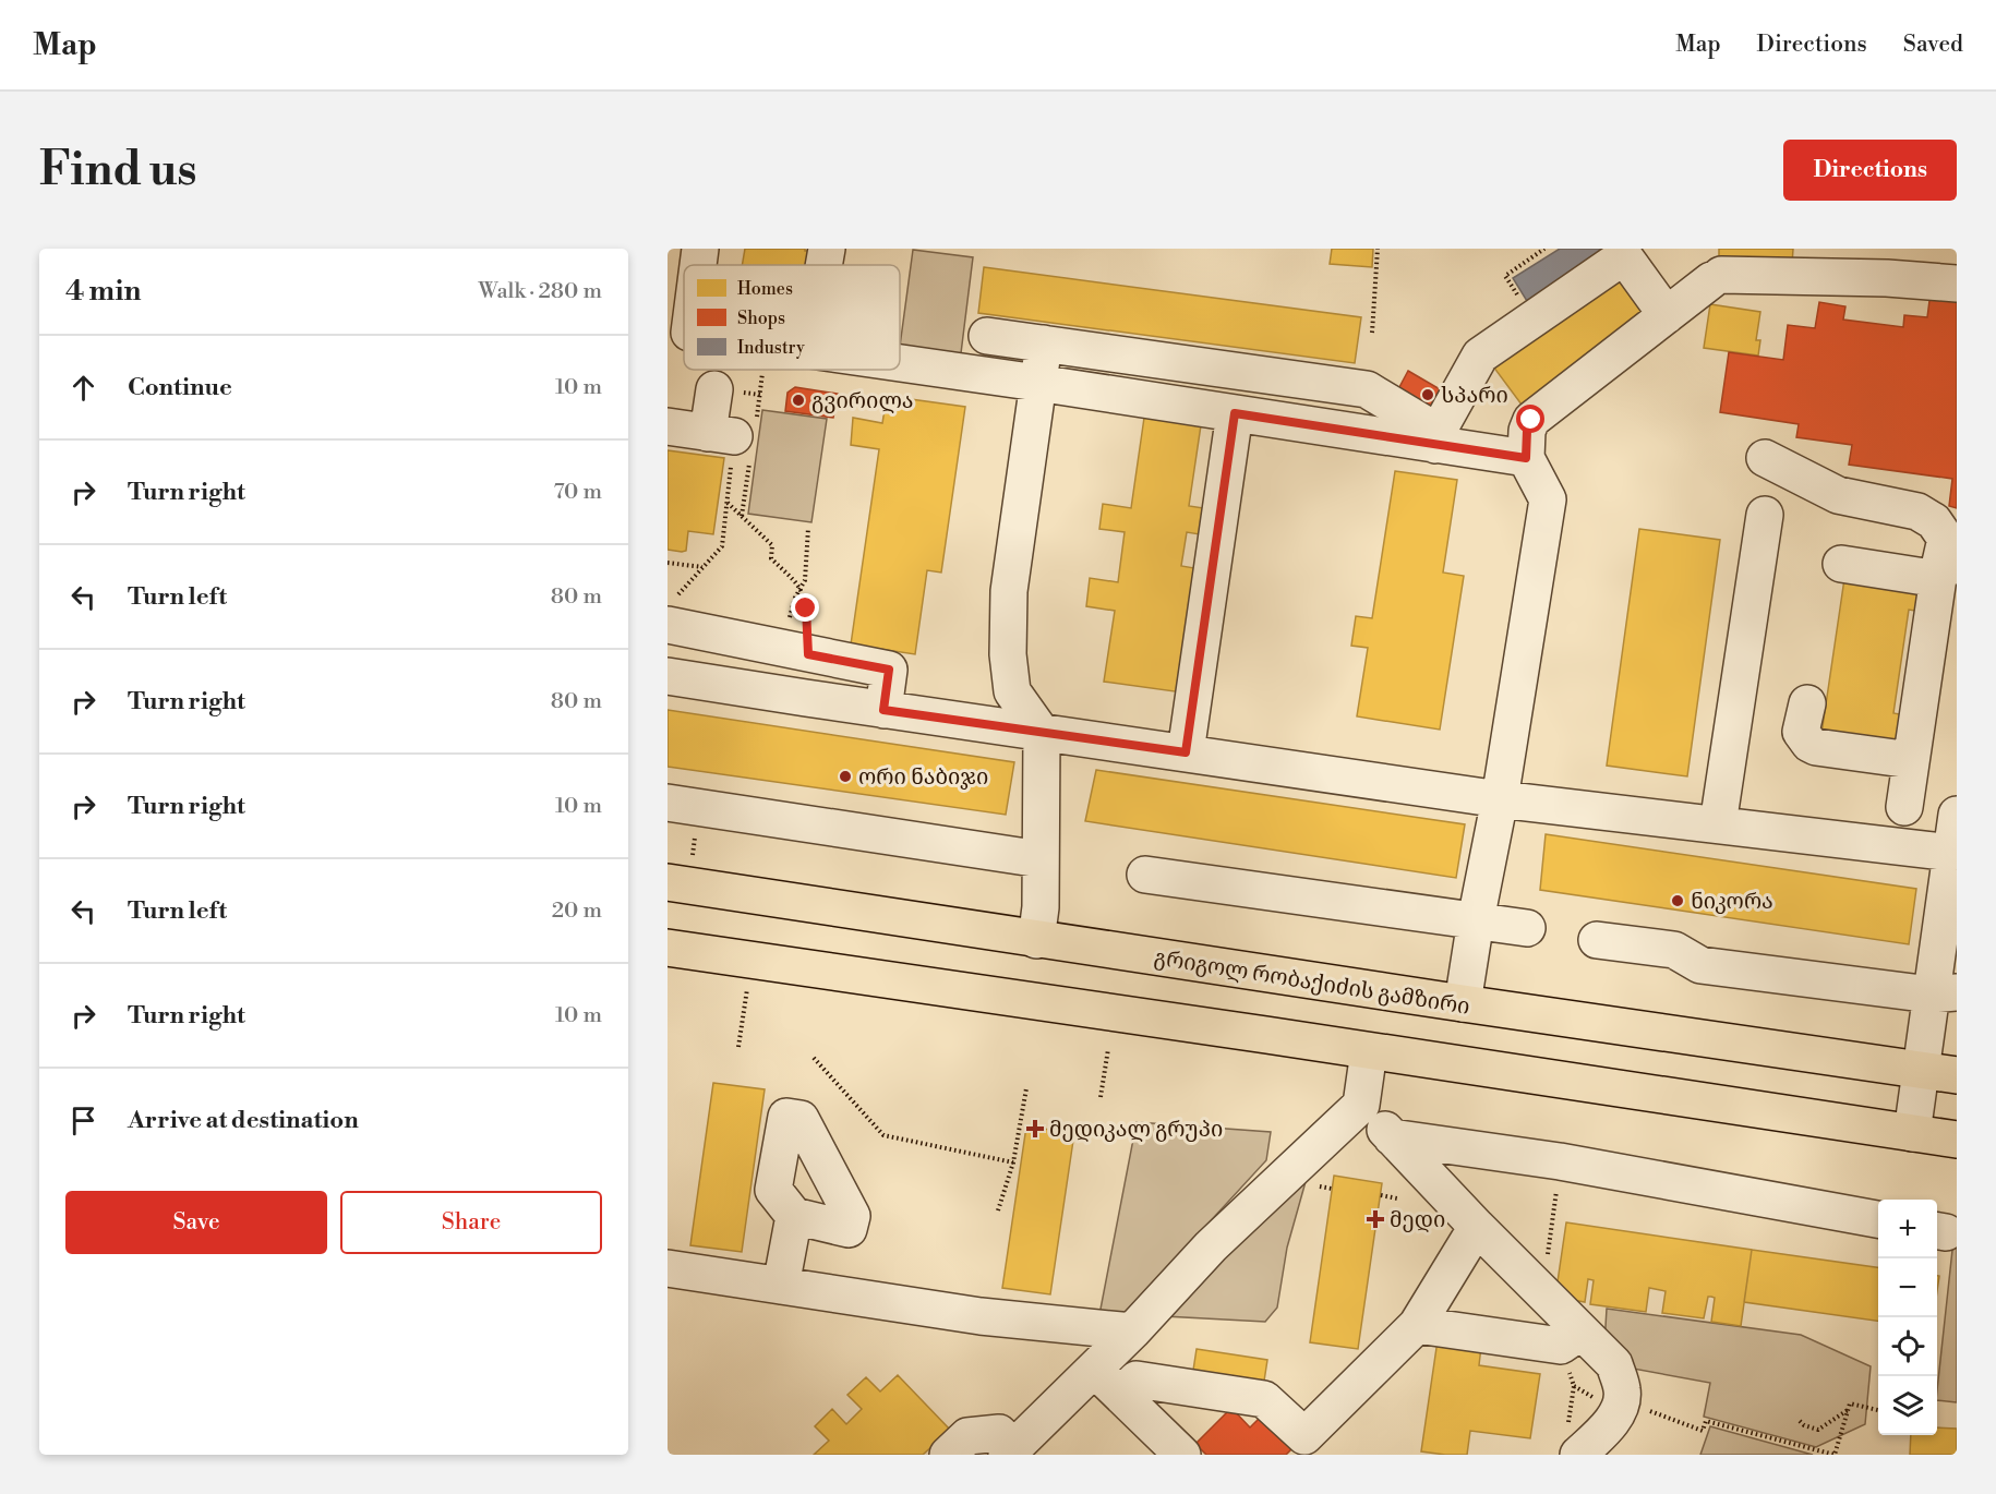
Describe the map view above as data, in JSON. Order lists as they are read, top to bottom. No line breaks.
{"streets":{"main road":["გრიგოლ რობაქიძის გამზირი"]},"places":{"other":["სპარი","გვირილა","ორი ნაბიჯი","ნიკორა"],"health":["მედიკალ გრუპი","მედი"]},"legend":["Homes","Shops","Industry"],"page":{"header":"Map","nav":["Map","Directions","Saved"],"buttons":["Directions",["Save","Share"]],"title":"Find us","heading":["4 min","Walk · 280 m"],"list":[["Continue","10 m"],["Turn right","70 m"],["Turn left","80 m"],["Turn right","80 m"],["Turn right","10 m"],["Turn left","20 m"],["Turn right","10 m"],"Arrive at destination"],"map_buttons":["+","−"]}}
